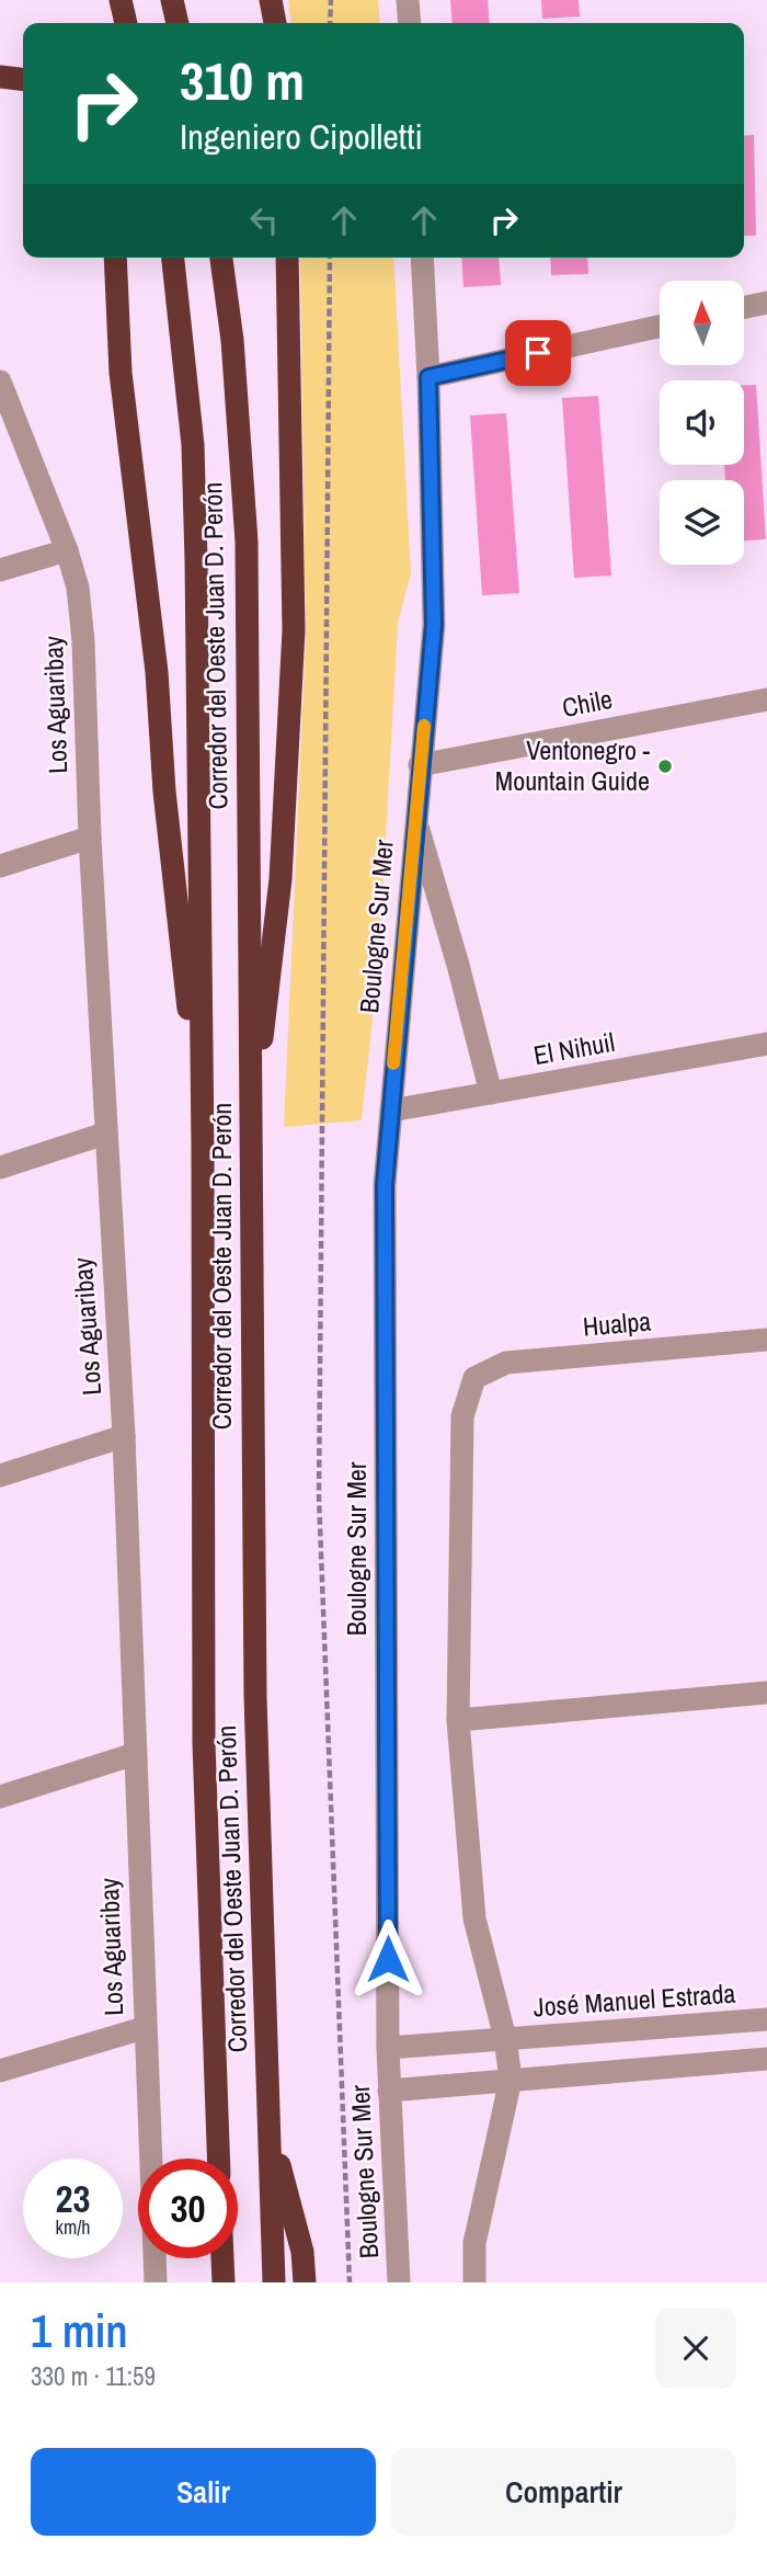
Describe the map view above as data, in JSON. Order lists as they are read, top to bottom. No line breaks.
{"streets":{"highway":["Corredor del Oeste Juan D. Perón"],"street":["Chile","Los Aguaribay","Boulogne Sur Mer","El Nihuil","Hualpa","José Manuel Estrada"]},"crossings":[["Chile","Boulogne Sur Mer"],["Boulogne Sur Mer","El Nihuil"],["Boulogne Sur Mer","José Manuel Estrada"]],"places":["Ventonegro - Mountain Guide"],"north":"top","page":{"turn":["310 m","Ingeniero Cipolletti"],"speed":"23 km/h","limit":"30","heading":["1 min","330 m · 11:59"],"buttons":["Salir","Compartir"]}}
